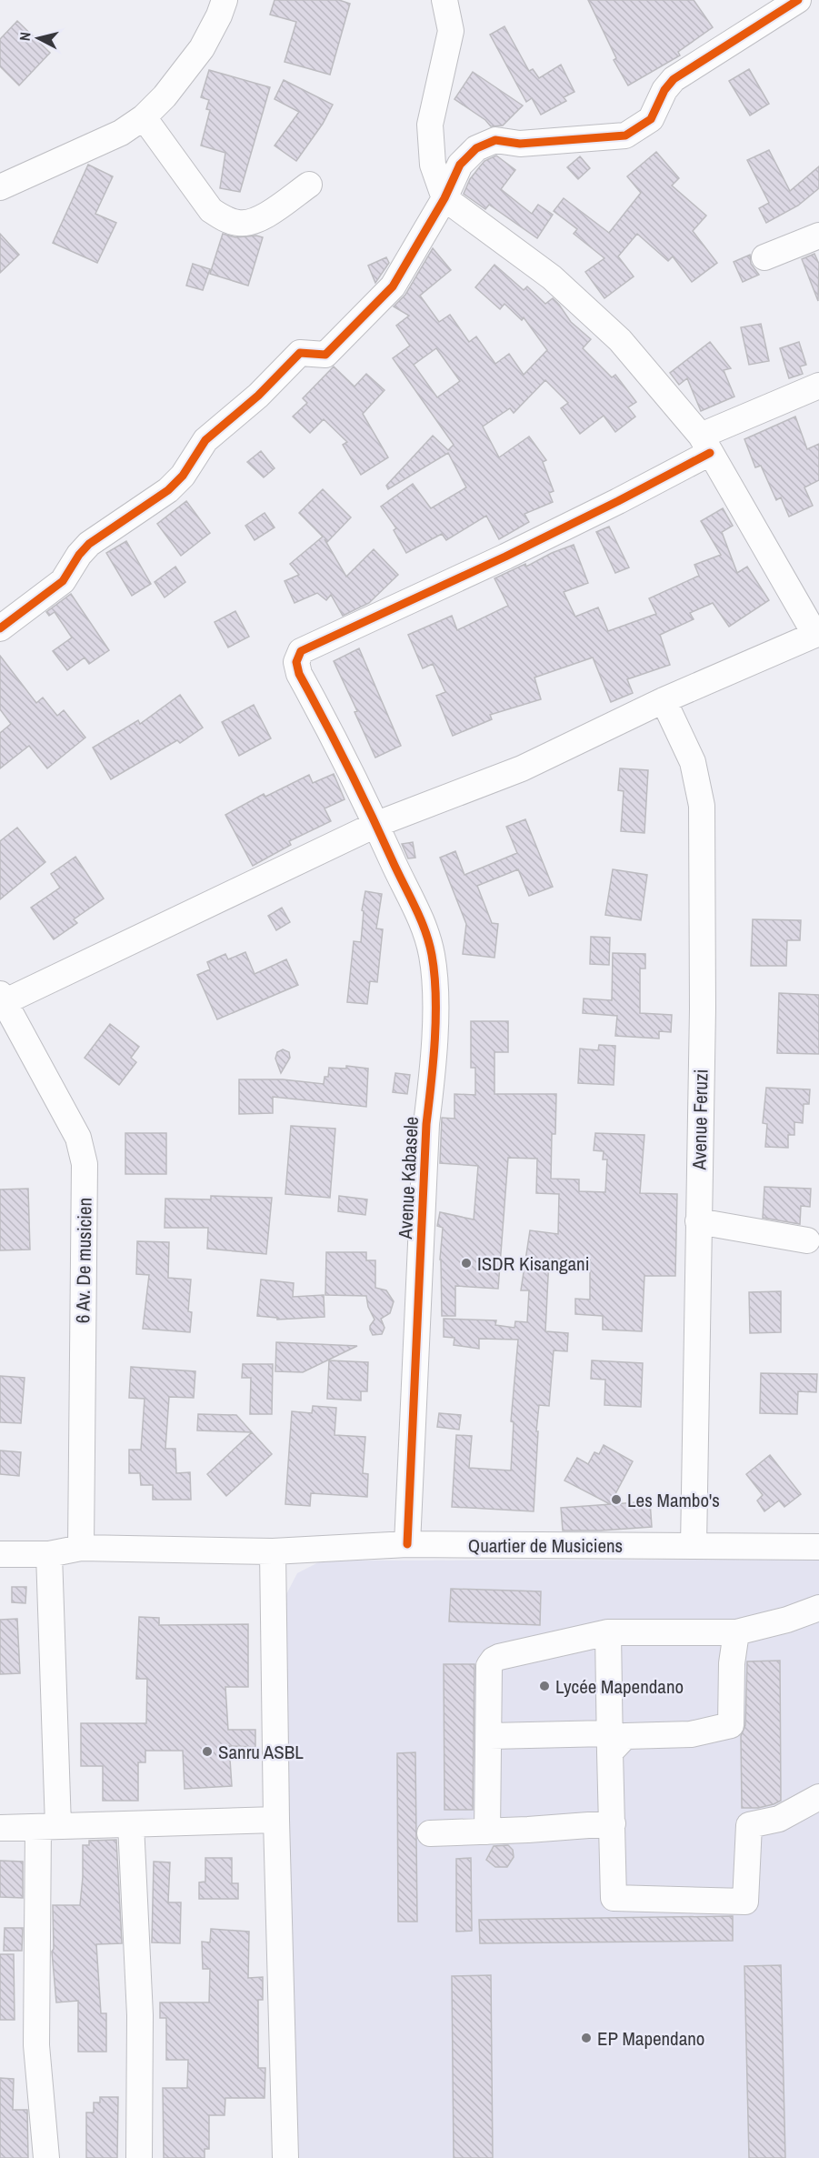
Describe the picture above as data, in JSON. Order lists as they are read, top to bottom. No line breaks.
{"streets":{"street":["Avenue Feruzi","Avenue Kabasele","6 Av. De musicien","Quartier de Musiciens"]},"crossings":[["Avenue Feruzi","Quartier de Musiciens"],["Avenue Kabasele","Quartier de Musiciens"],["6 Av. De musicien","Quartier de Musiciens"]],"places":["ISDR Kisangani","Les Mambo's","Lycée Mapendano","Sanru ASBL","EP Mapendano"],"north":"left"}
